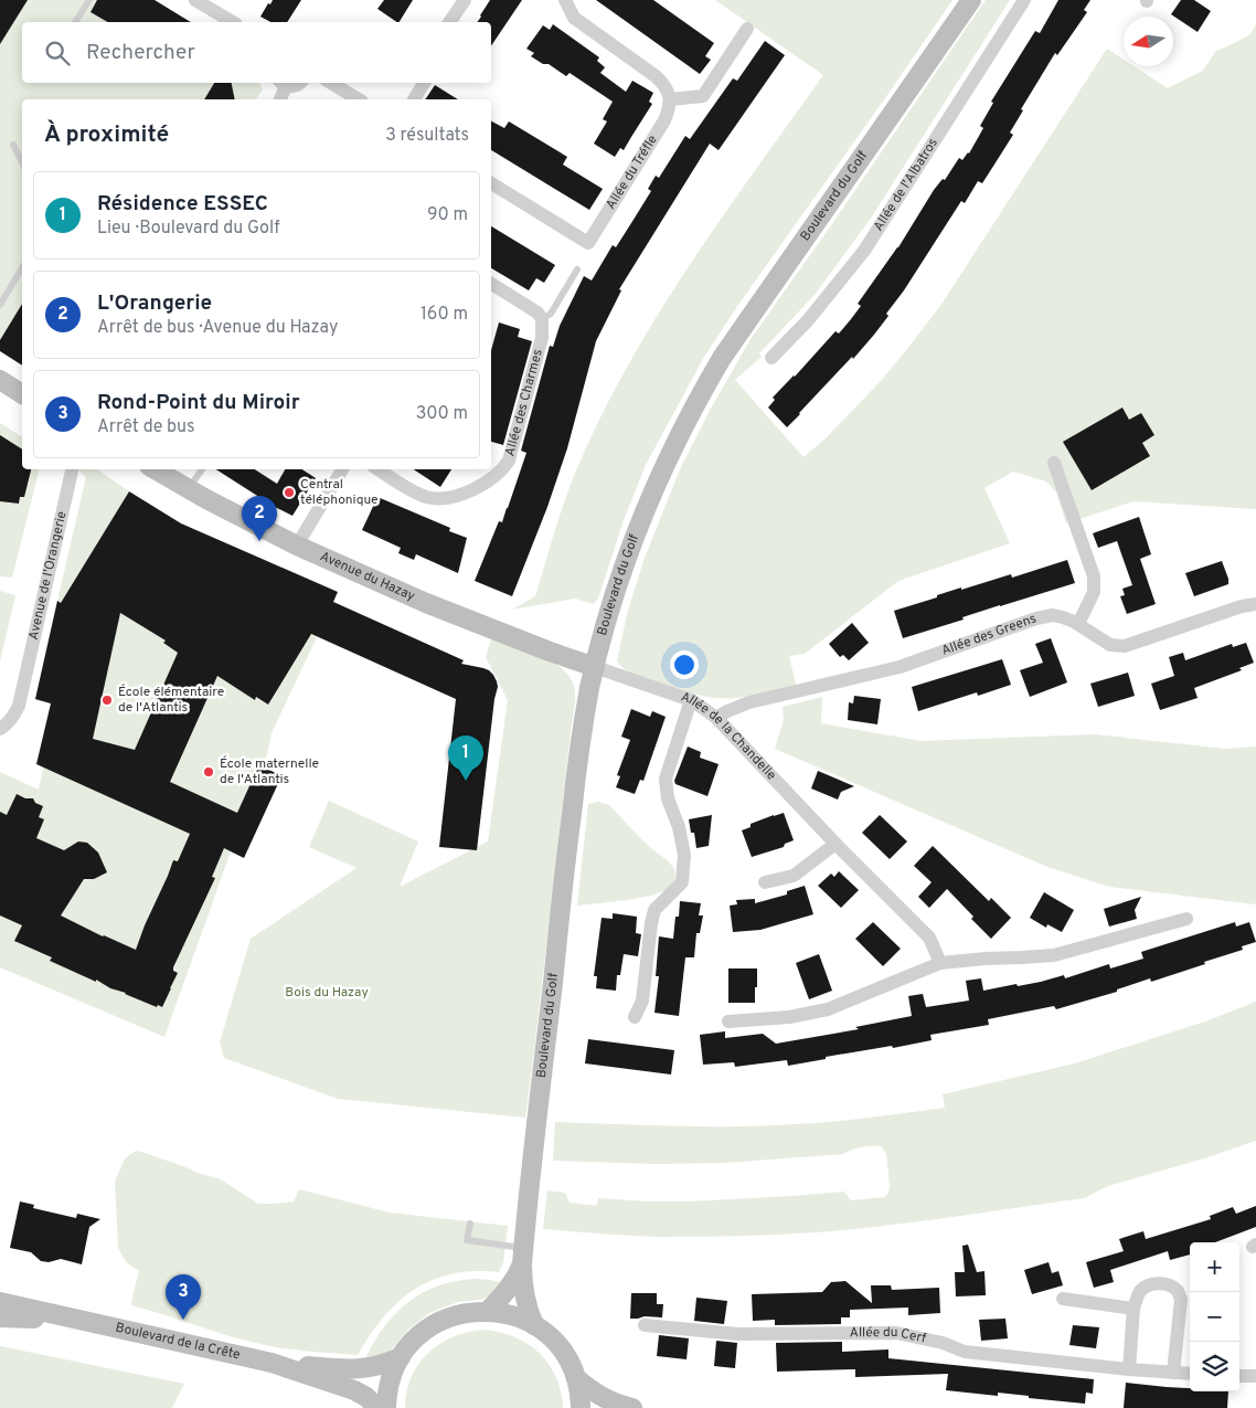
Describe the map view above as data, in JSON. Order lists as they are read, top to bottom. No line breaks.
{"streets":{"main road":["Boulevard du Golf","Avenue du Hazay","Boulevard de la Crête"],"street":["Allée du Tréfle","Allée de l'Albatros","Allée des Charmes","Avenue de l'Orangerie","Allée des Greens","Allée de la Chandelle","Allée du Cerf"]},"crossings":[["Boulevard du Golf","Avenue du Hazay"],["Boulevard du Golf","Allée de la Chandelle"],["Avenue du Hazay","Allée de la Chandelle"],["Allée des Greens","Allée de la Chandelle"]],"parks":["Bois du Hazay"],"places":["Central téléphonique","École élémentaire de l'Atlantis","École maternelle de l'Atlantis"],"north":"left","page":{"search":"Rechercher","heading":["À proximité","3 résultats"],"list":[{"mark":"1","name":"Résidence ESSEC","note":"Lieu · Boulevard du Golf","value":"90 m"},{"mark":"2","name":"L'Orangerie","note":"Arrêt de bus · Avenue du Hazay","value":"160 m"},{"mark":"3","name":"Rond-Point du Miroir","note":"Arrêt de bus","value":"300 m"}],"pins":["2","1","3"],"map_buttons":["+","−"]}}
